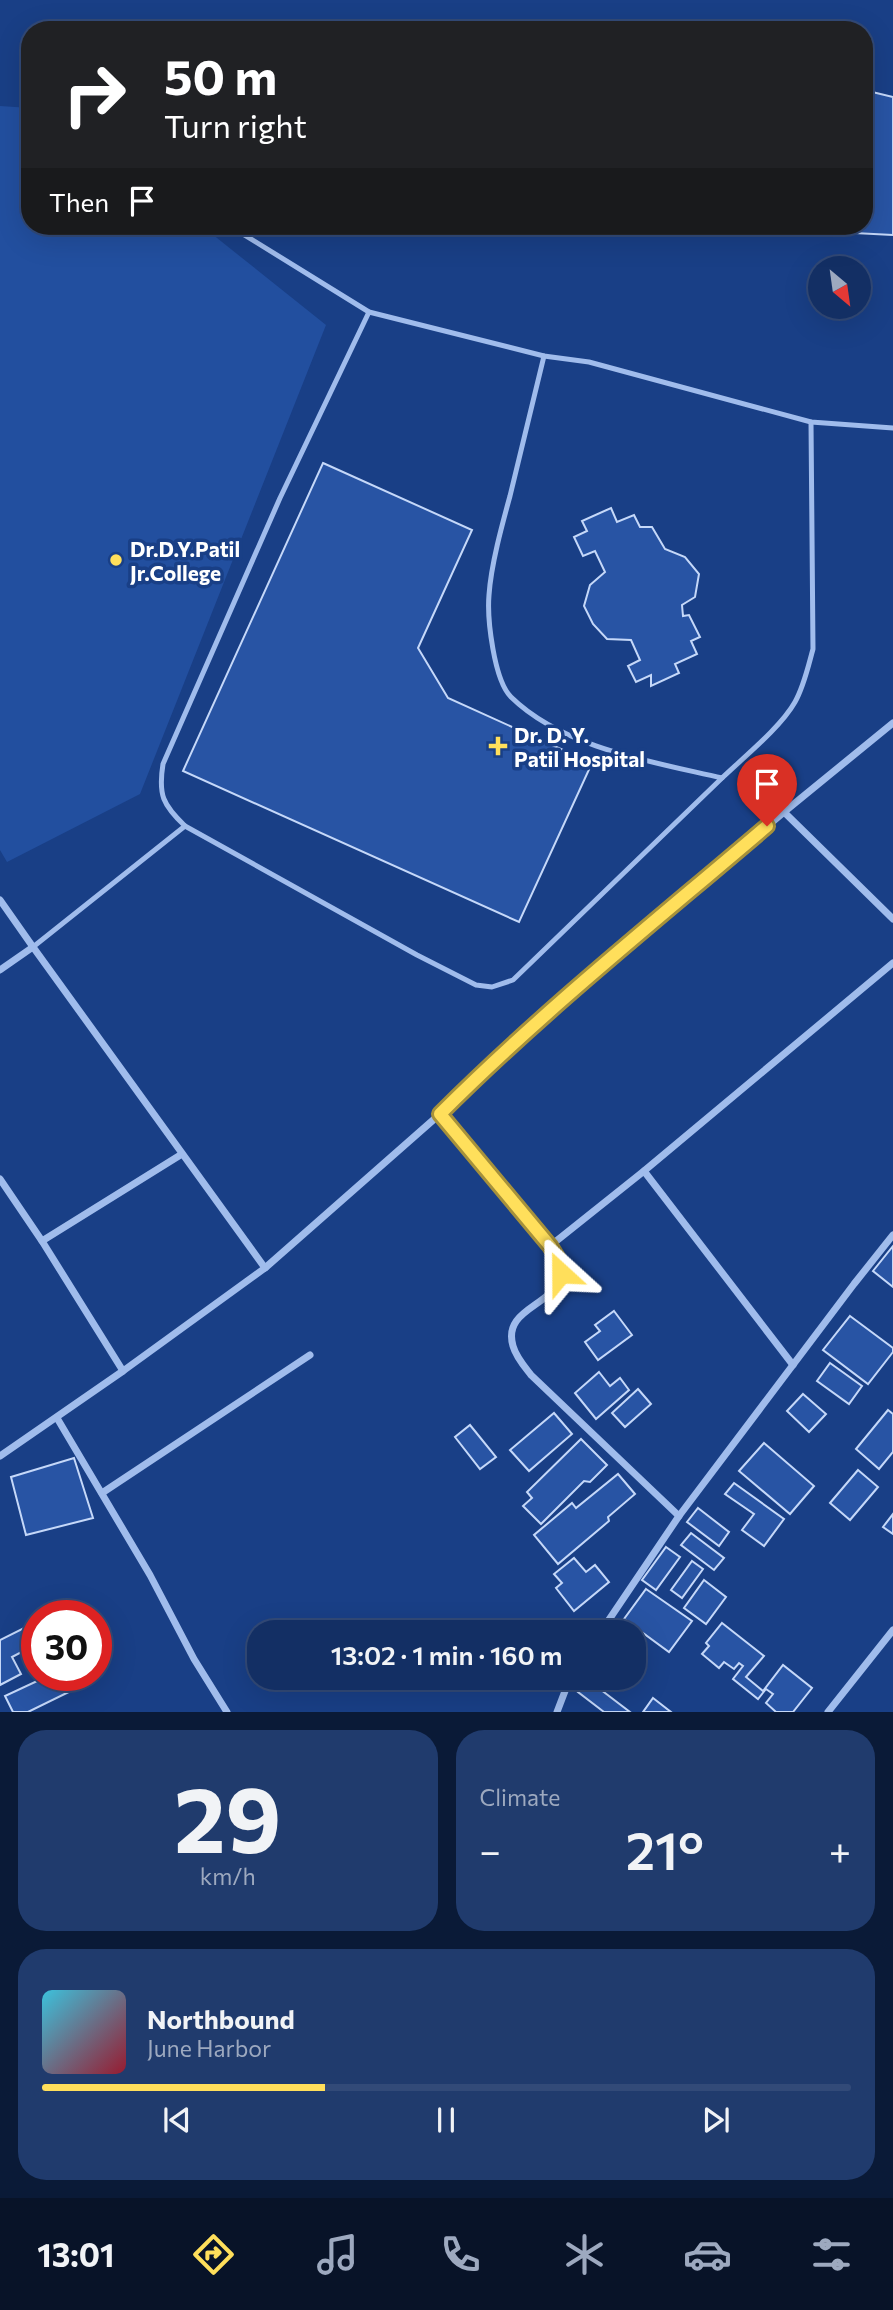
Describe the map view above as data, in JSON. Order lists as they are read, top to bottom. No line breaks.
{"places":{"other":["Dr.D.Y.Patil Jr.College"],"health":["Dr. D. Y. Patil Hospital"]},"north":"bottom right","page":{"turn":["50 m","Turn right"],"then":"Then","limit":"30","trip":"13:02 · 1 min · 160 m","tile":[["29","km/h"],"Climate"],"heat":["−","21°","+"],"song":["Northbound","June Harbor"],"tabs":"13:01"}}
